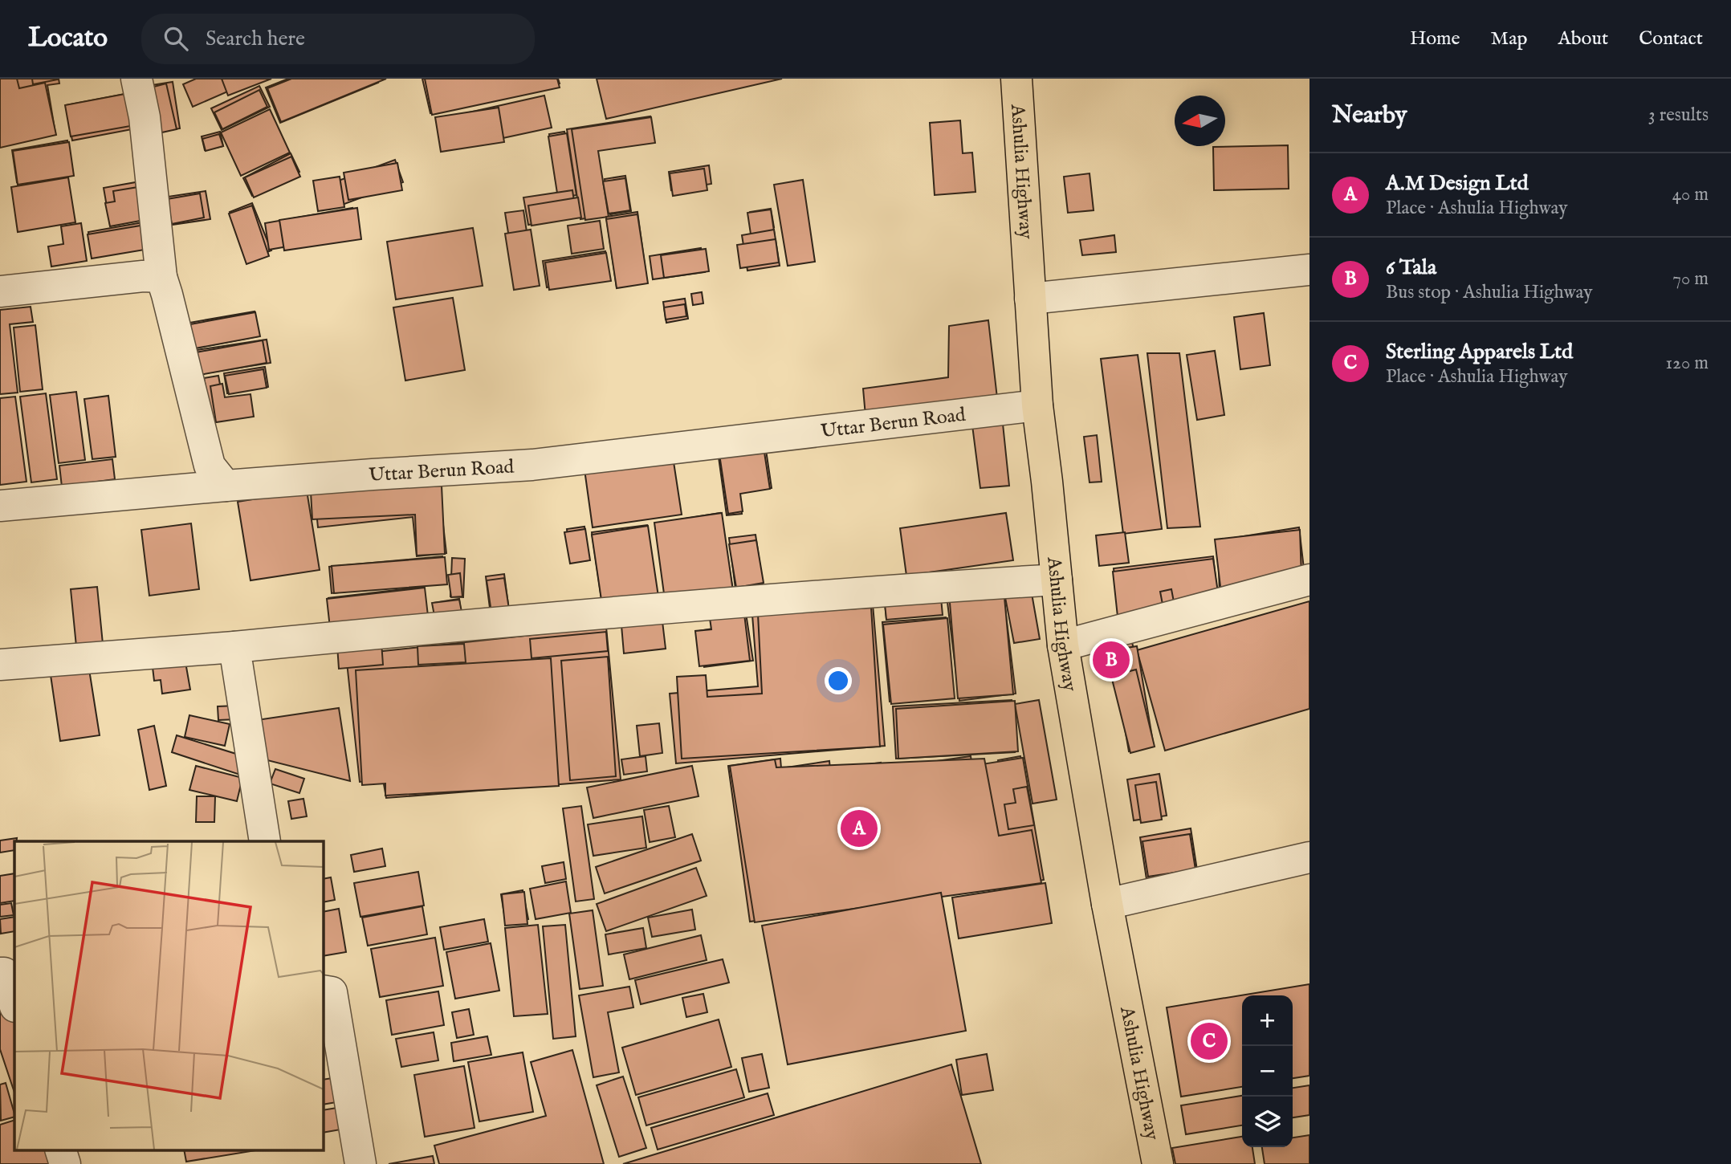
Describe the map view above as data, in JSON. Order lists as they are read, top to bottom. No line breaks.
{"streets":{"highway":["Ashulia Highway"],"street":["Uttar Berun Road"]},"crossings":[["Ashulia Highway","Uttar Berun Road"]],"north":"left","page":{"header":"Locato","search":"Search here","nav":["Home","Map","About","Contact"],"heading":["Nearby","3 results"],"list":[{"mark":"A","name":"A.M Design Ltd","note":"Place · Ashulia Highway","value":"40 m"},{"mark":"B","name":"6 Tala","note":"Bus stop · Ashulia Highway","value":"70 m"},{"mark":"C","name":"Sterling Apparels Ltd","note":"Place · Ashulia Highway","value":"120 m"}],"pins":["B","A","C"],"map_buttons":["+","−"]}}
